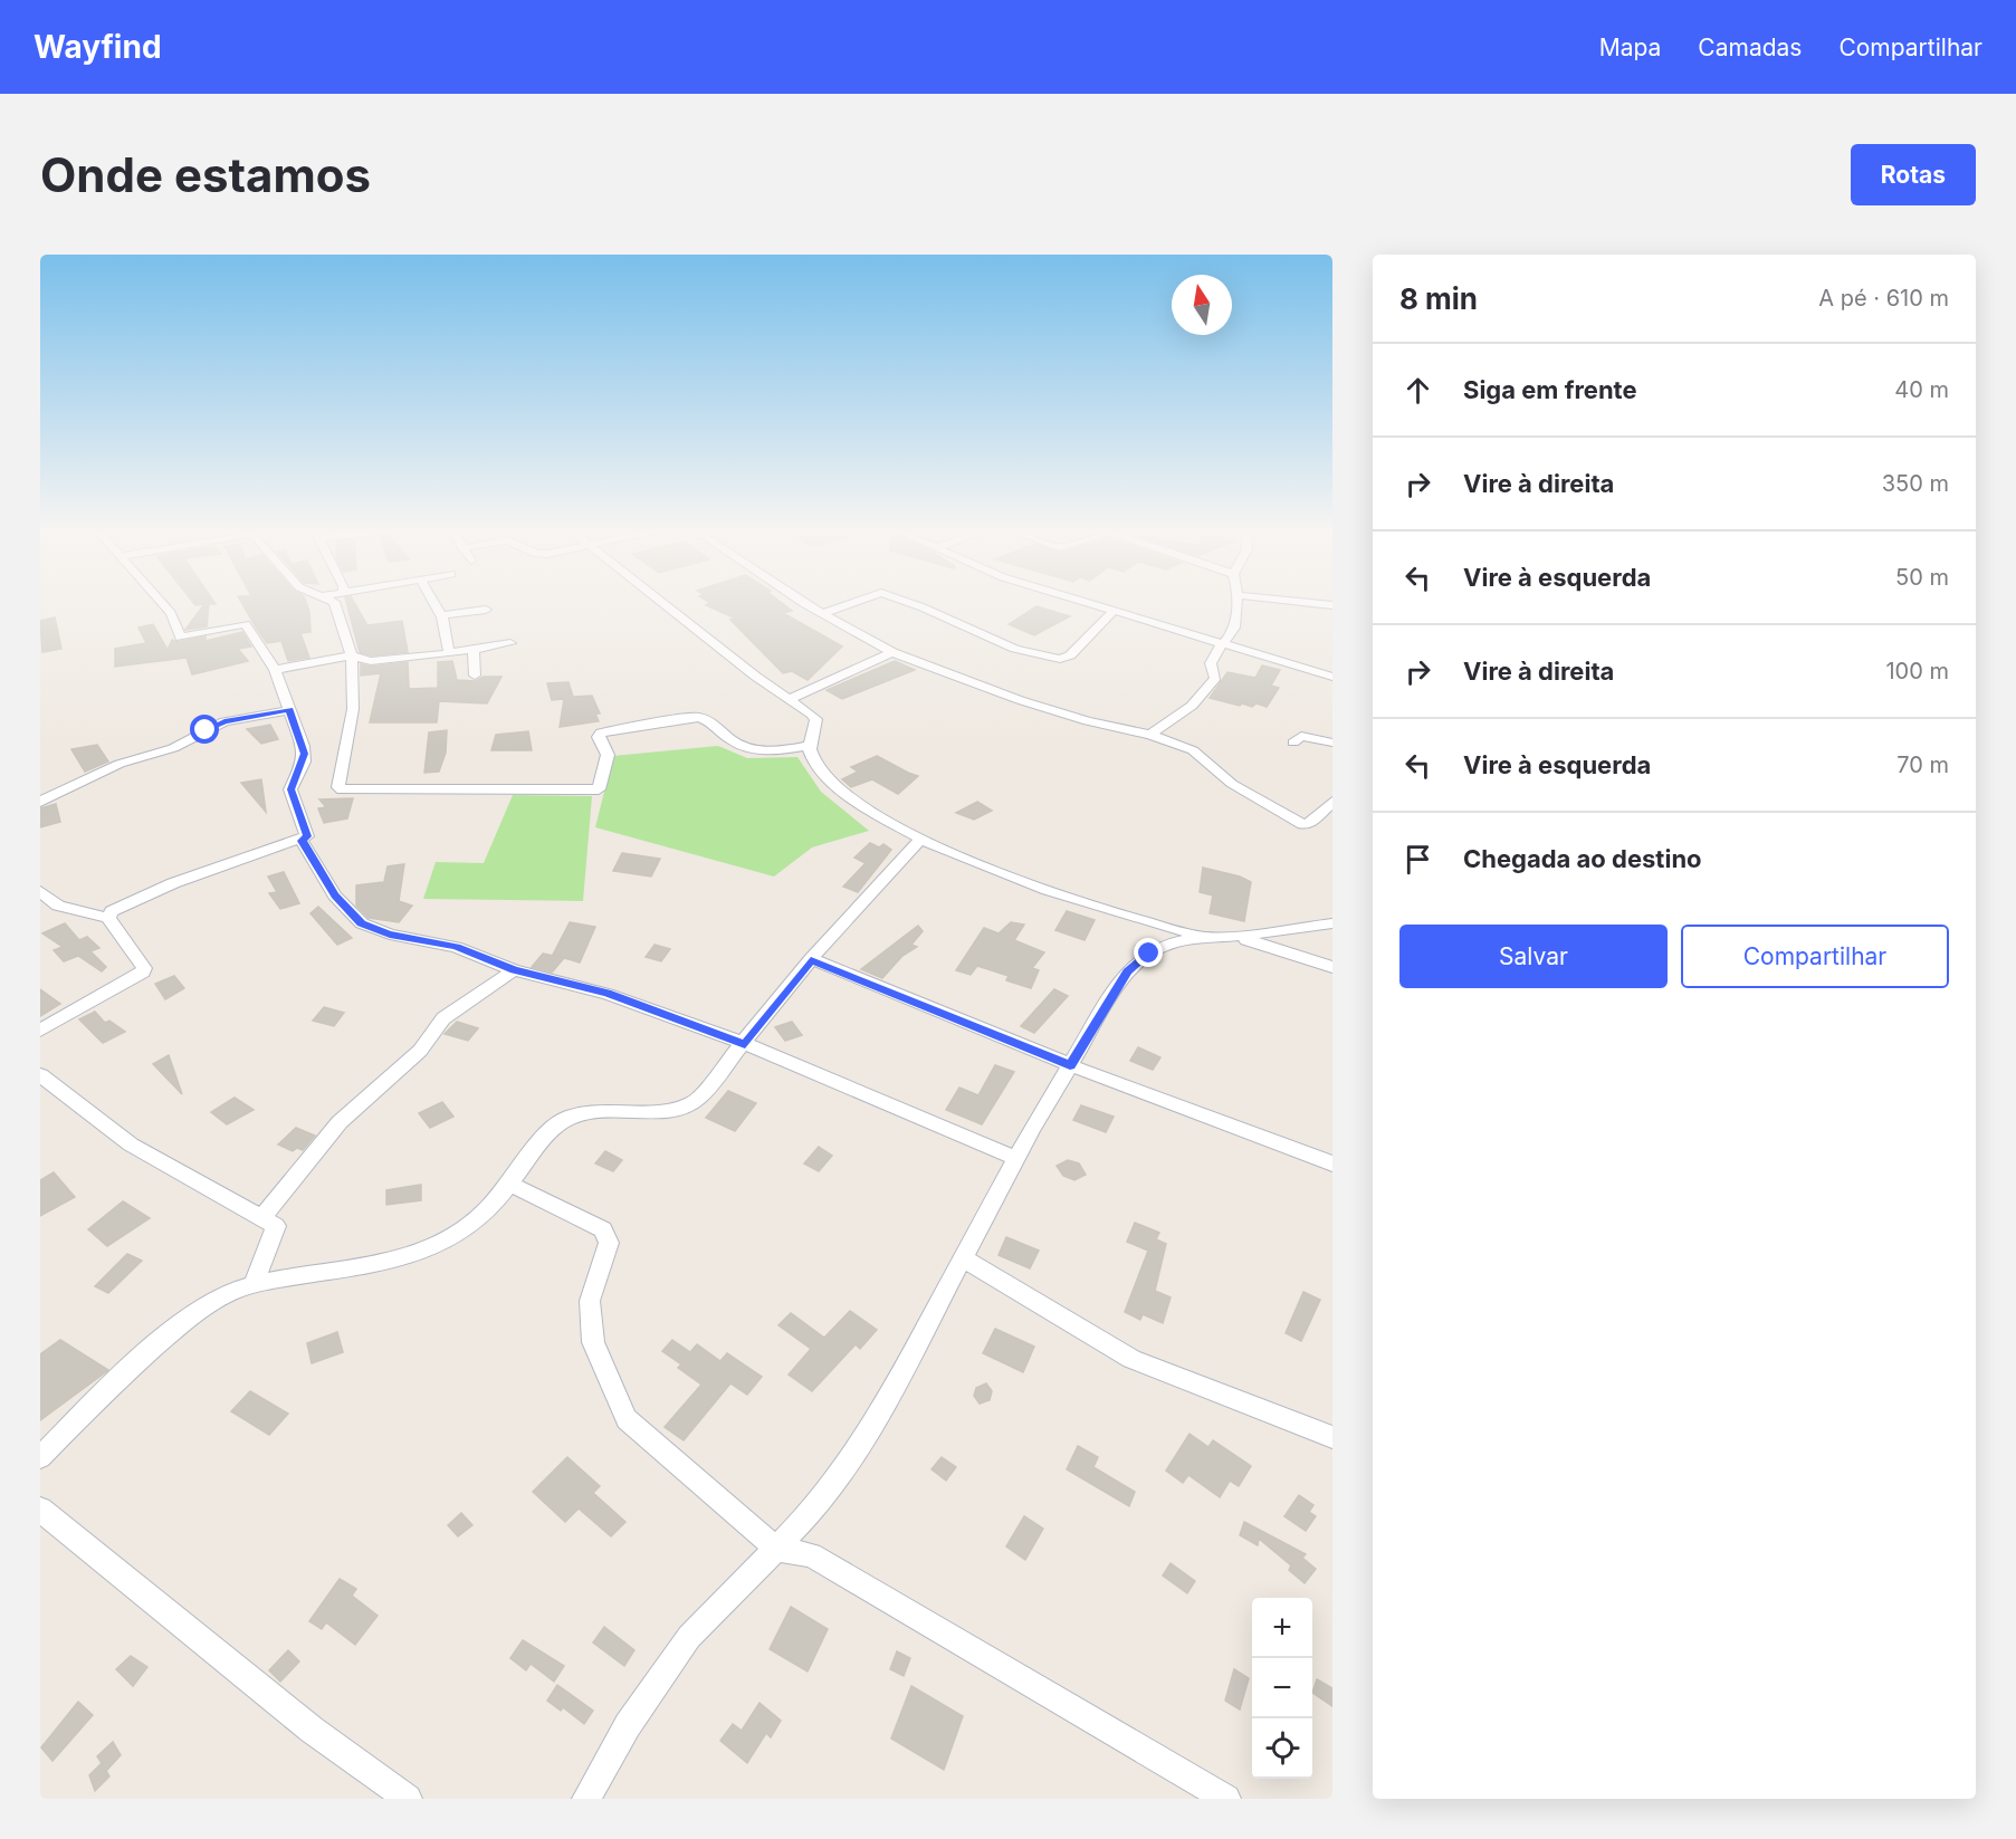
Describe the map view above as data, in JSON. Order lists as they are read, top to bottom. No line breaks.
{"north":"top","page":{"header":"Wayfind","nav":["Mapa","Camadas","Compartilhar"],"buttons":["Rotas",["Salvar","Compartilhar"]],"title":"Onde estamos","heading":["8 min","A pé · 610 m"],"list":[["Siga em frente","40 m"],["Vire à direita","350 m"],["Vire à esquerda","50 m"],["Vire à direita","100 m"],["Vire à esquerda","70 m"],"Chegada ao destino"],"map_buttons":["+","−"]}}
